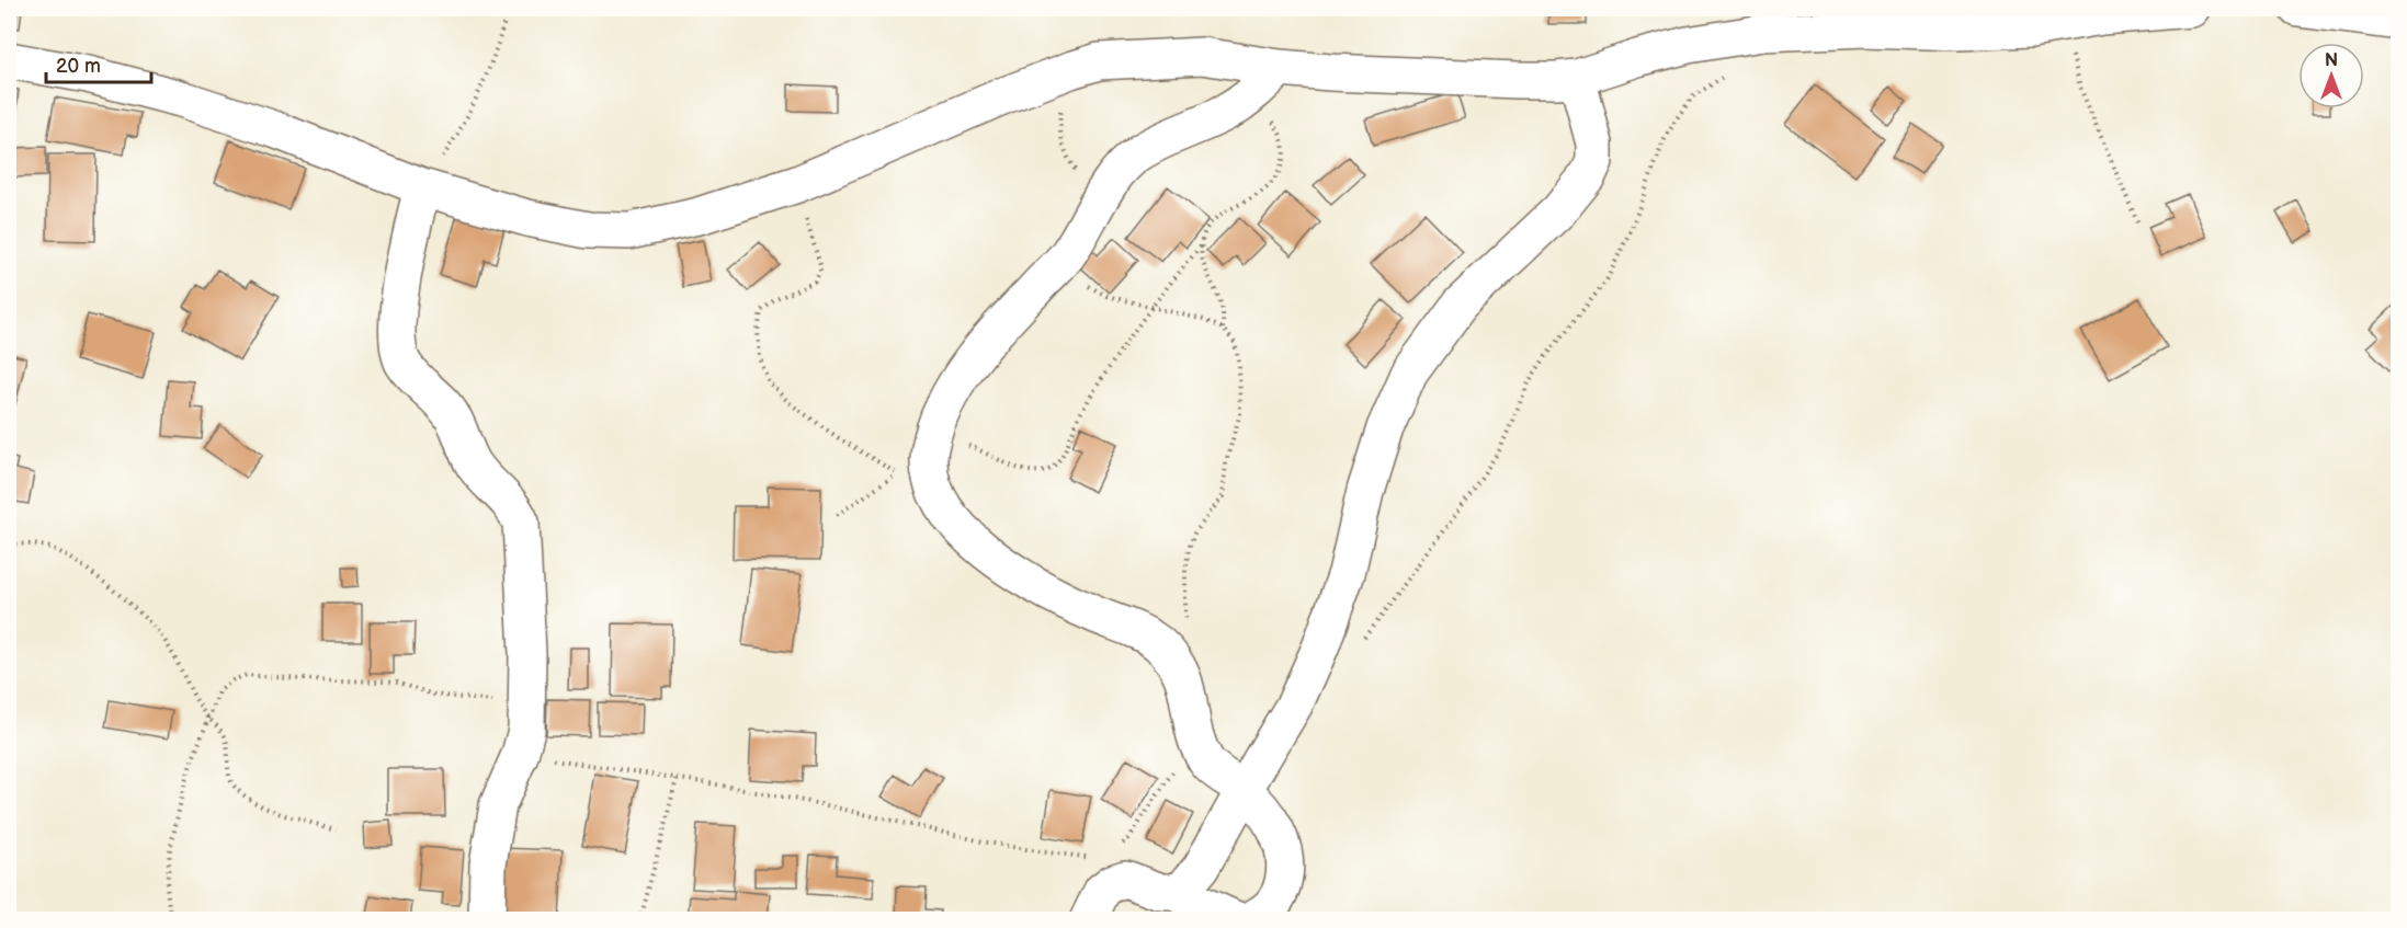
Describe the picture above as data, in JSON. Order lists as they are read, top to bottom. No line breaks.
{"scale_bar":"20 m","north":"top"}
